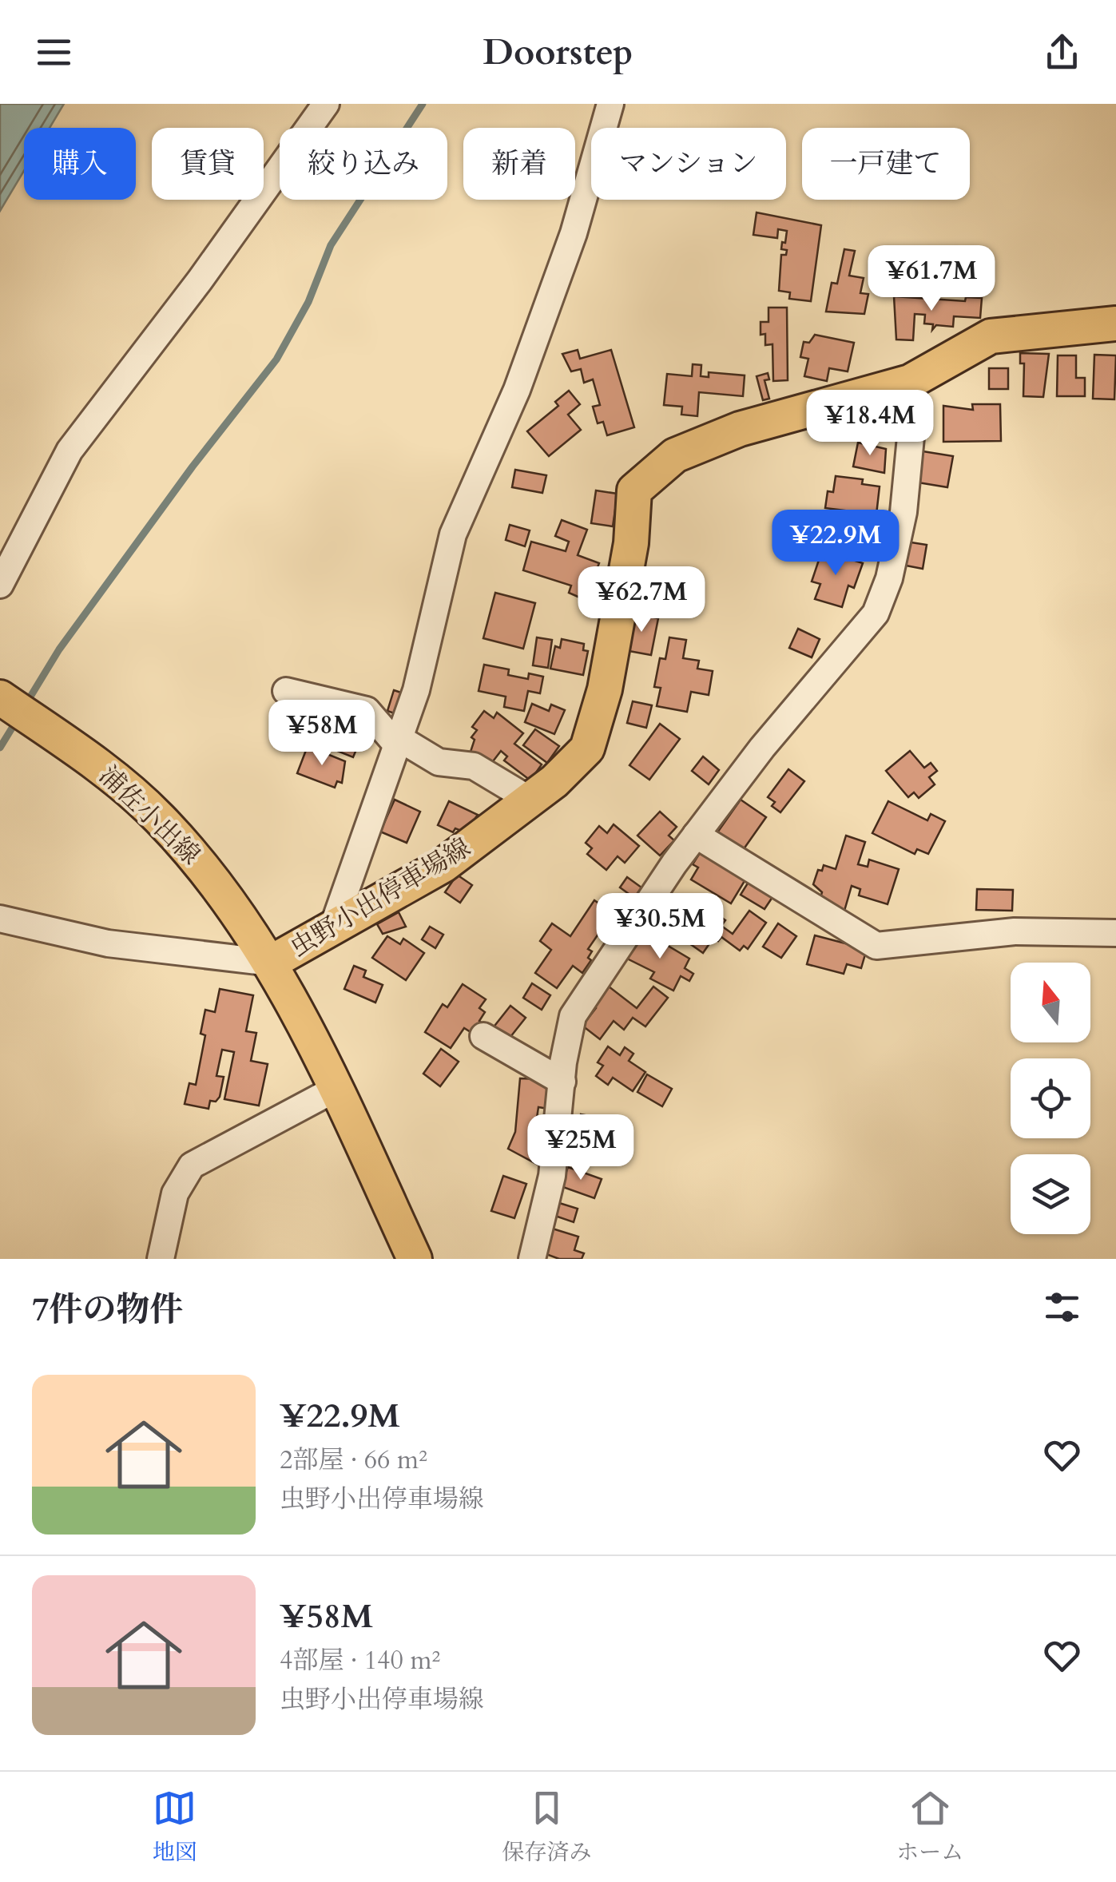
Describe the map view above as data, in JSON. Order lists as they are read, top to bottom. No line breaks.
{"streets":{"main road":["浦佐小出線","虫野小出停車場線"]},"crossings":[["浦佐小出線","虫野小出停車場線"]],"north":"top","page":{"header":"Doorstep","chip":["購入","賃貸","絞り込み","新着","マンション","一戸建て"],"price":["¥61.7M","¥18.4M","¥22.9M","¥62.7M","¥58M","¥30.5M","¥25M"],"heading":"7件の物件","list":[{"name":"¥22.9M","note":"2部屋 · 66 m² · 虫野小出停車場線"},{"name":"¥58M","note":"4部屋 · 140 m² · 虫野小出停車場線"}],"tabs":["地図","保存済み","ホーム"]}}
